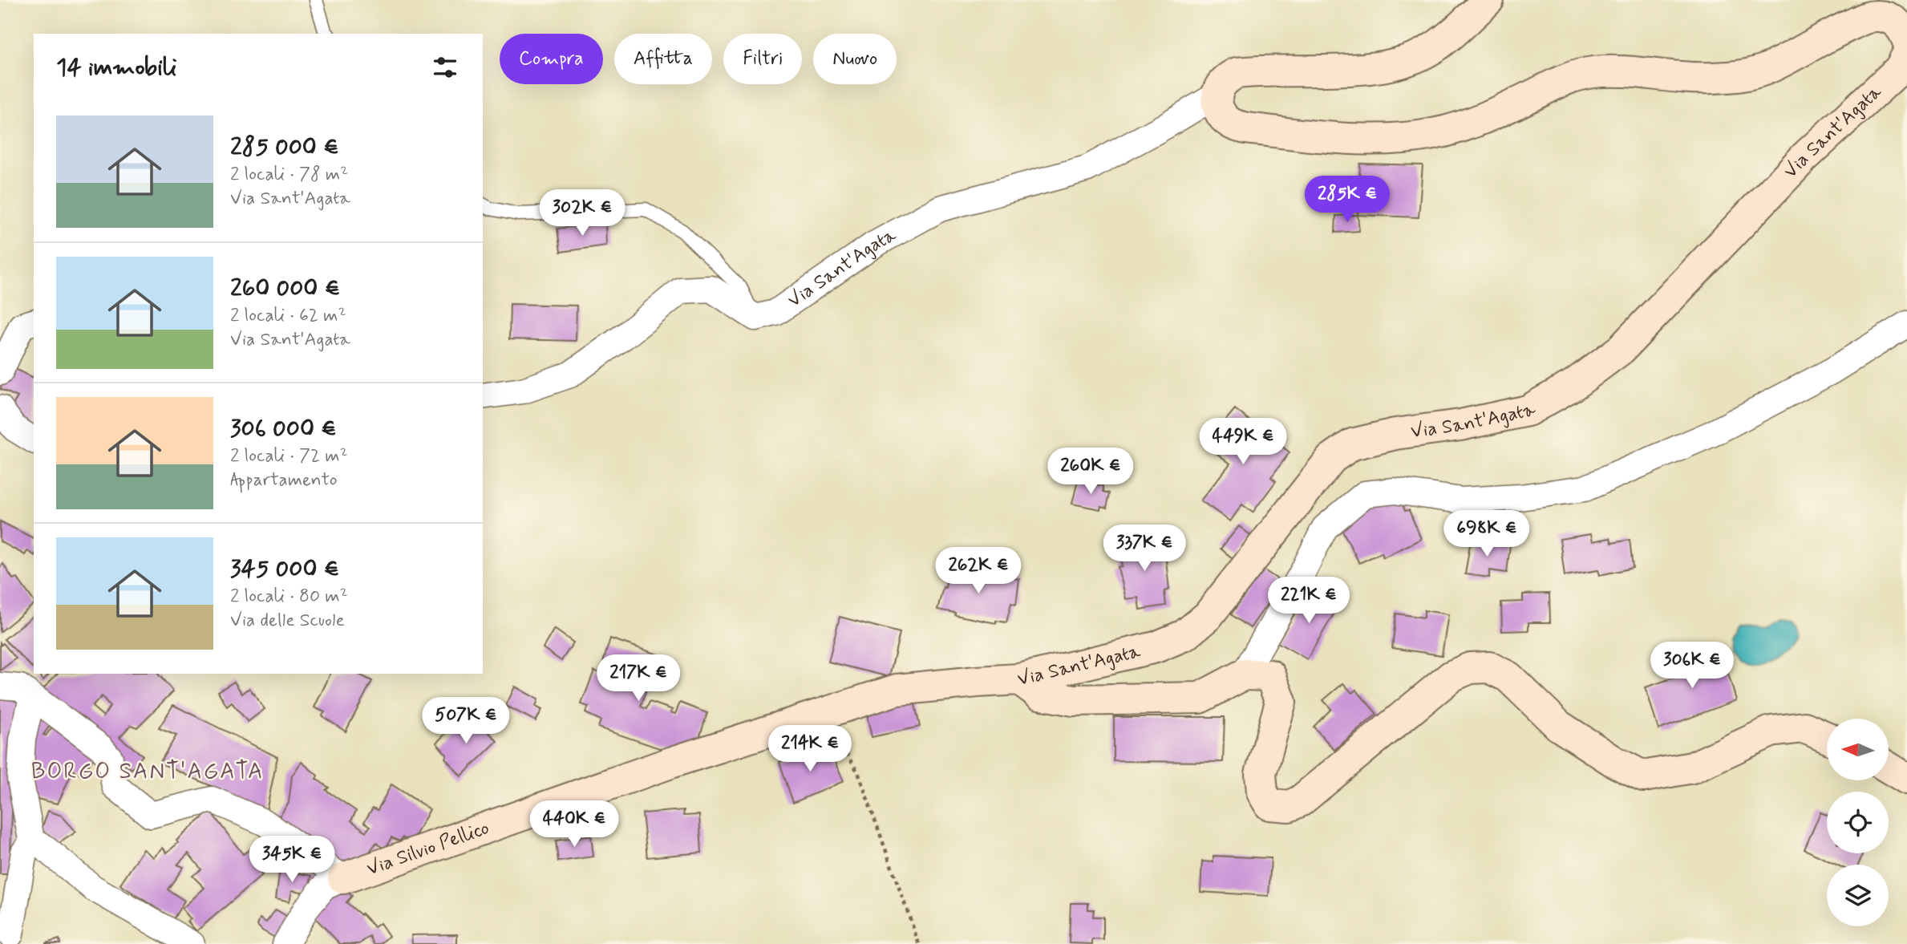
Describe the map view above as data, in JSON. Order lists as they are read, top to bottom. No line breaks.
{"streets":{"street":["Via Sant'Agata","Via Silvio Pellico"]},"crossings":[["Via Sant'Agata","Via Silvio Pellico"]],"districts":["BORGO SANT'AGATA"],"north":"left","page":{"chip":["Compra","Affitta","Filtri","Nuovo"],"heading":"14 immobili","list":[{"name":"285 000 €","note":"2 locali · 78 m² · Via Sant'Agata"},{"name":"260 000 €","note":"2 locali · 62 m² · Via Sant'Agata"},{"name":"306 000 €","note":"2 locali · 72 m² · Appartamento"},{"name":"345 000 €","note":"2 locali · 80 m² · Via delle Scuole"}],"price":["285K €","302K €","449K €","260K €","698K €","337K €","262K €","221K €","306K €","217K €","507K €","214K €","440K €","345K €"]}}
